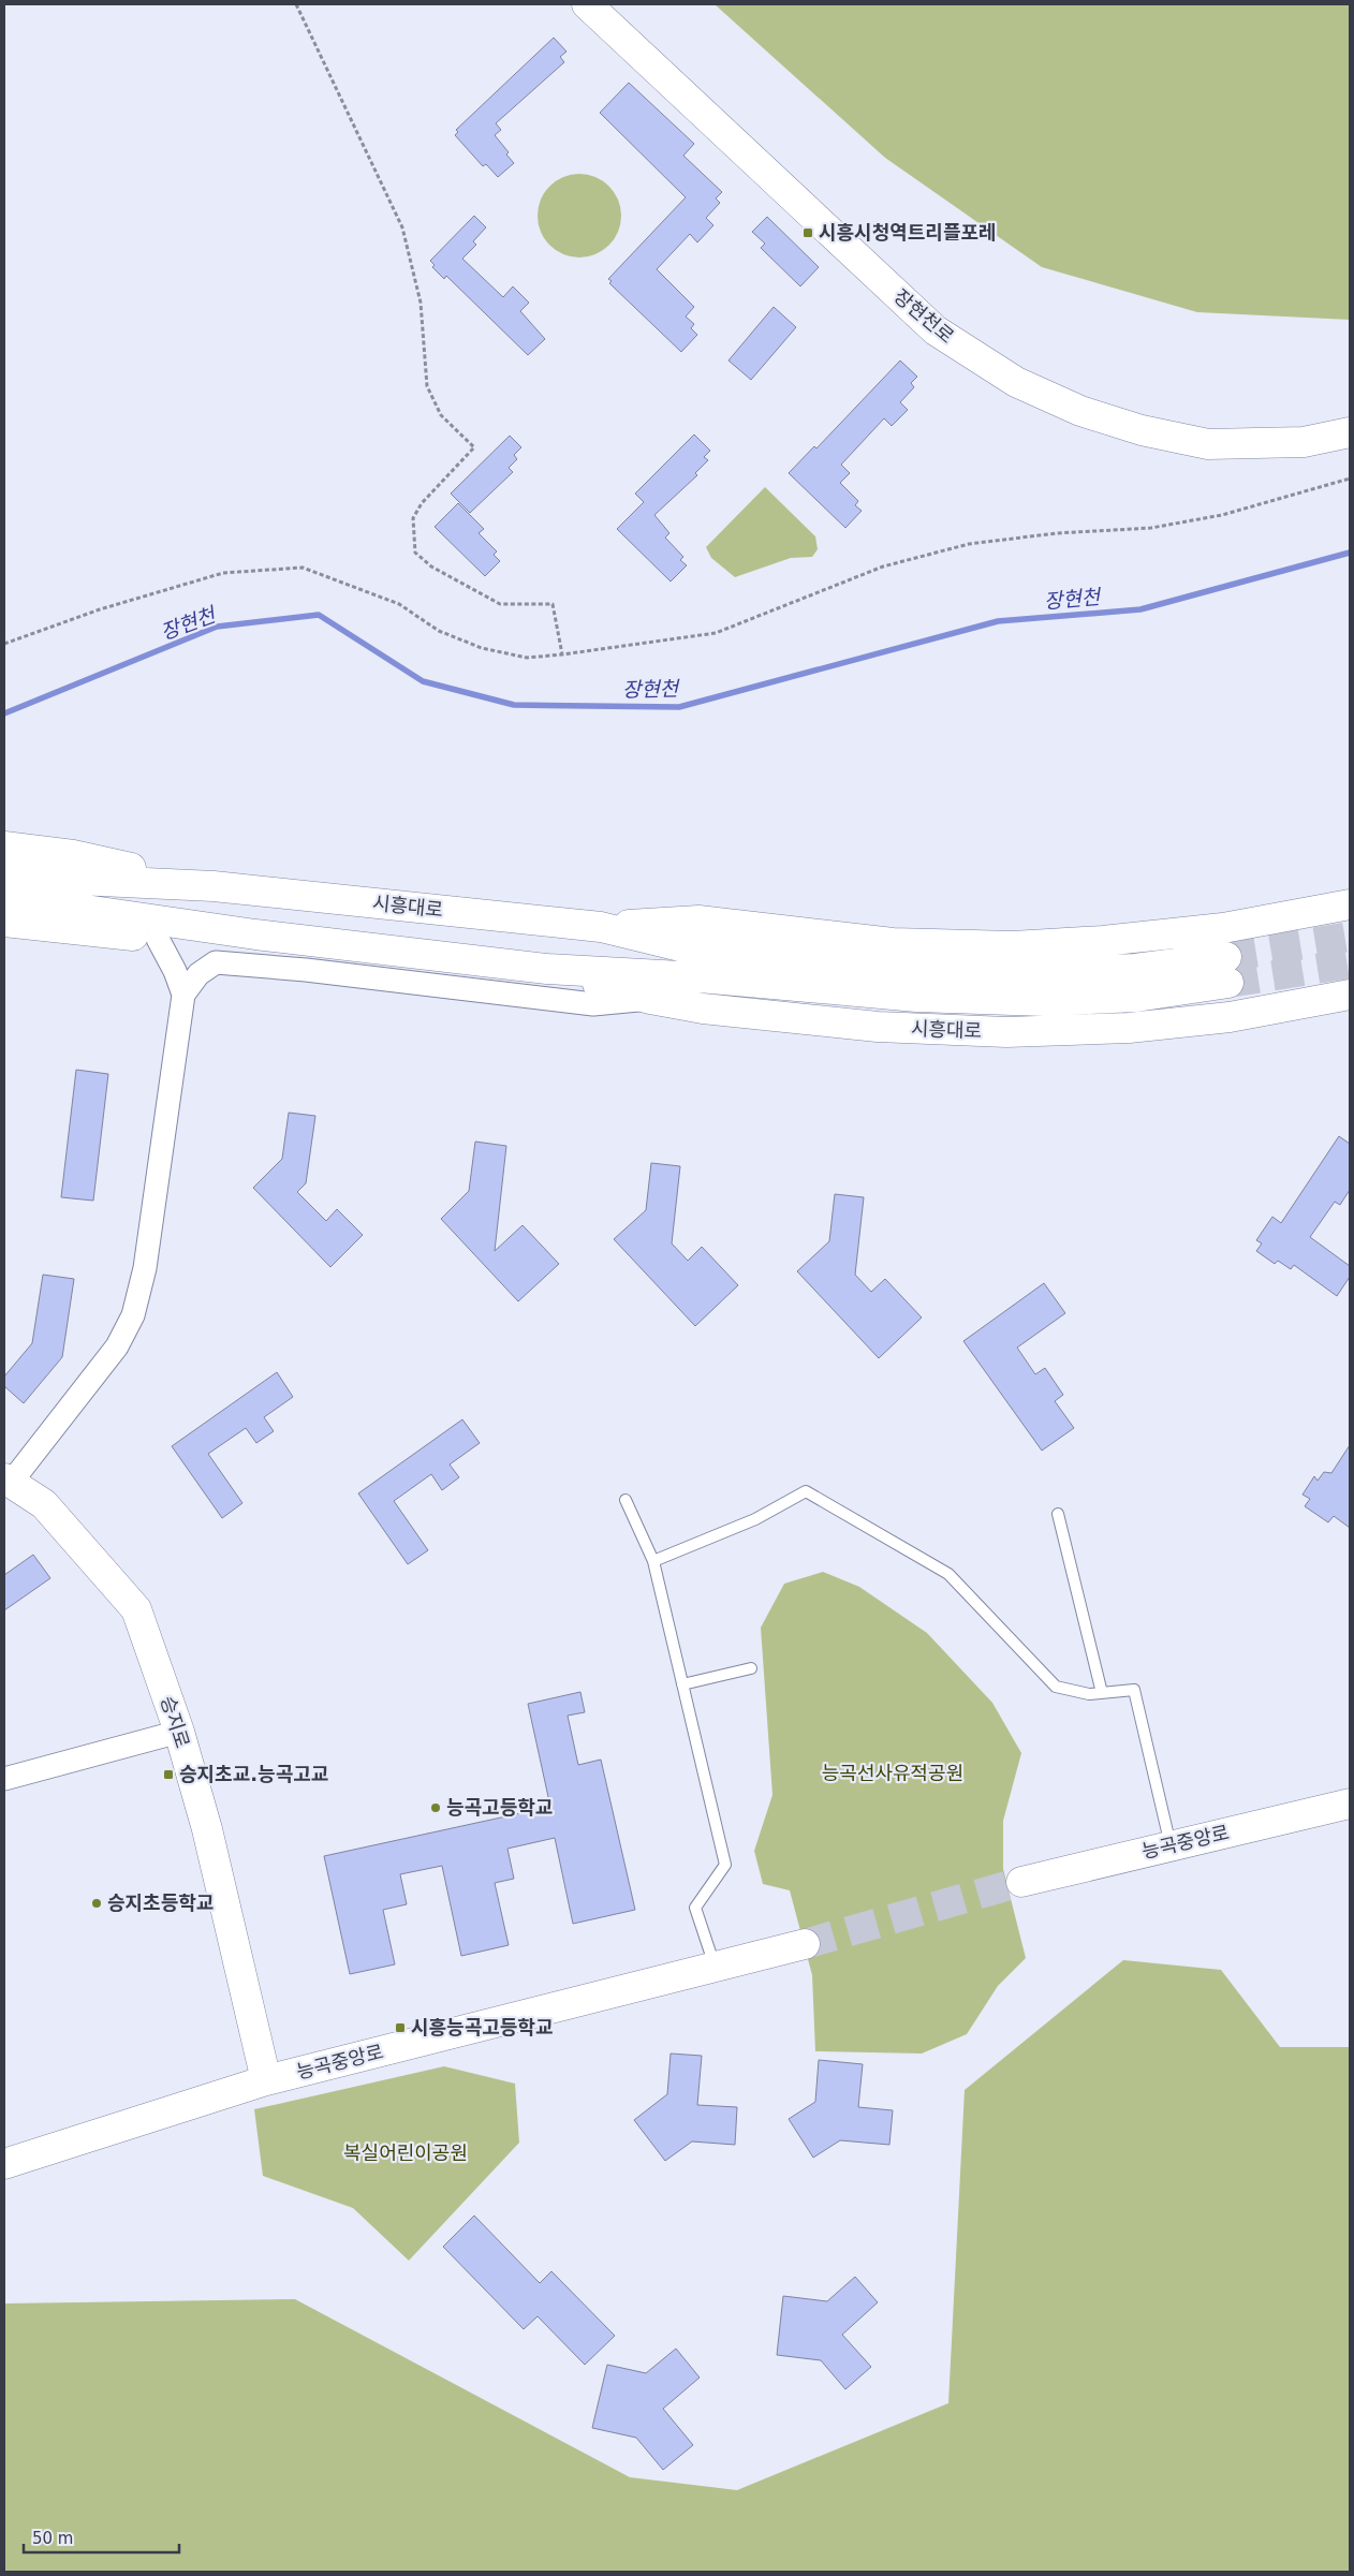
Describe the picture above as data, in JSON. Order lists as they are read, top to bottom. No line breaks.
{"streets":{"main road":["장현천로","시흥대로","승지로","능곡중앙로"]},"crossings":[["승지로","능곡중앙로"]],"water":["장현천"],"parks":["능곡선사유적공원","복실어린이공원"],"places":{"transit":["시흥시청역트리플포레","승지초교.능곡고교","시흥능곡고등학교"],"other":["능곡고등학교","승지초등학교"]},"scale_bar":"50 m"}
